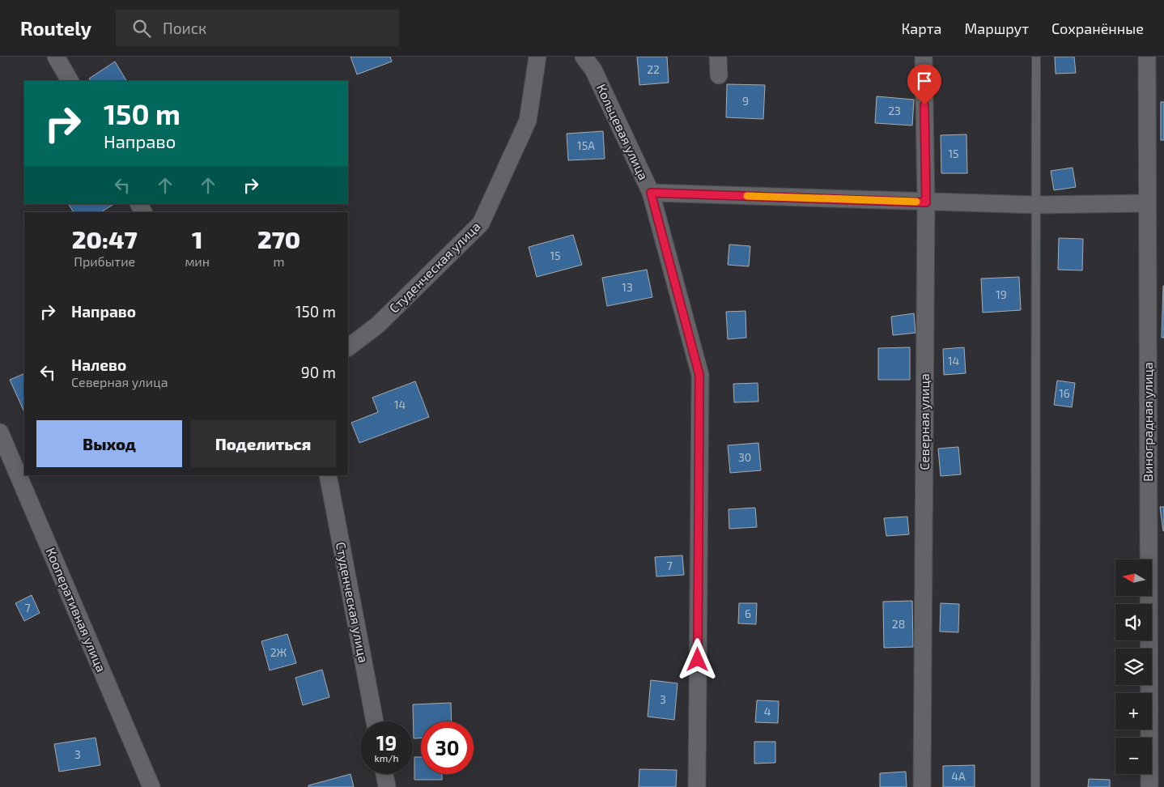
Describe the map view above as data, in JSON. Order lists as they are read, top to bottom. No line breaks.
{"streets":{"street":["Кольцевая улица","Студенческая улица","Северная улица","Виноградная улица","Кооперативная улица"]},"house_numbers":["22","9","23","15А","15","15","13","19","14","16","14","30","7","7","6","28","2Ж","3","4","3","4А"],"north":"left","page":{"header":"Routely","search":"Поиск","nav":["Карта","Маршрут","Сохранённые"],"turn":["150 m","Направо"],"eta":["20:47","Прибытие","1","мин","270","m"],"list":[{"name":"Направо","value":"150 m"},{"name":"Налево","note":"Северная улица","value":"90 m"}],"buttons":["Выход","Поделиться"],"map_buttons":["+","−"],"speed":"19 km/h","limit":"30"}}
